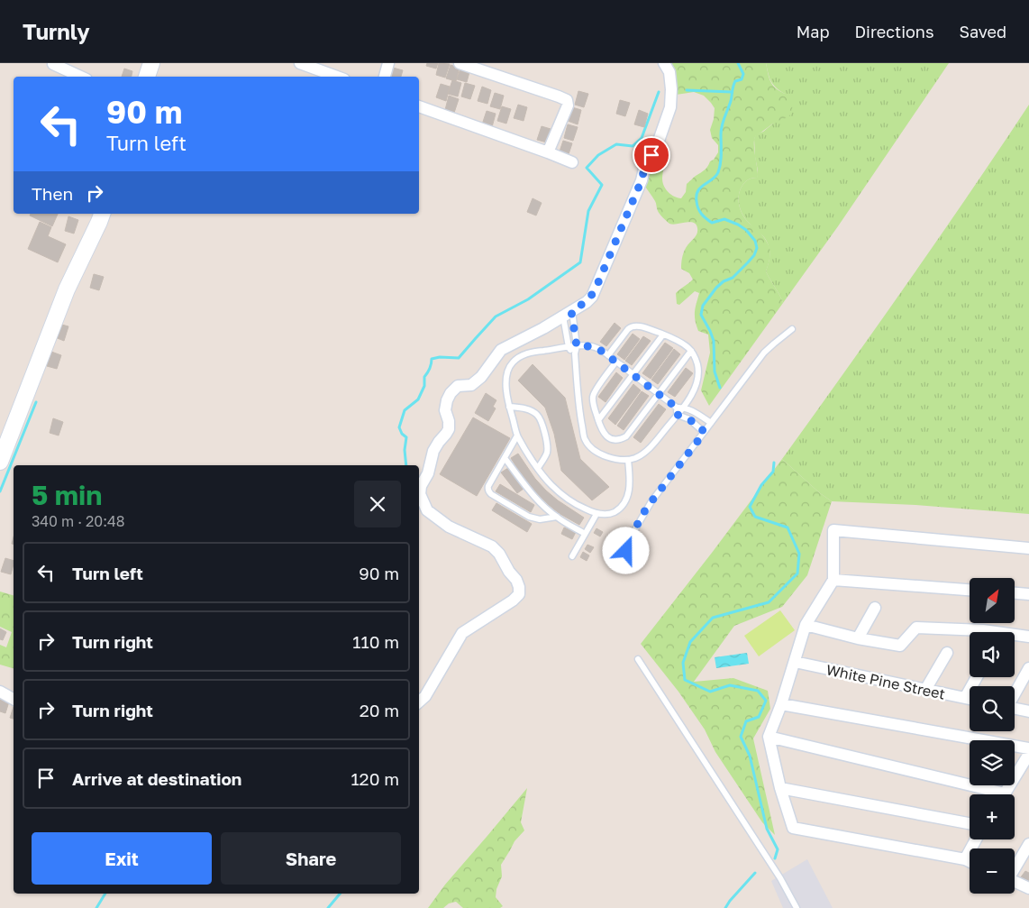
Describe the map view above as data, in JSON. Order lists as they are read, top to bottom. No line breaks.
{"streets":{"street":["White Pine Street"]},"north":"top right","page":{"header":"Turnly","nav":["Map","Directions","Saved"],"turn":["90 m","Turn left"],"then":"Then","heading":["5 min","340 m · 20:48"],"list":[{"name":"Turn left","value":"90 m"},{"name":"Turn right","value":"110 m"},{"name":"Turn right","value":"20 m"},{"name":"Arrive at destination","value":"120 m"}],"map_buttons":["+","−"],"buttons":["Exit","Share"]}}
